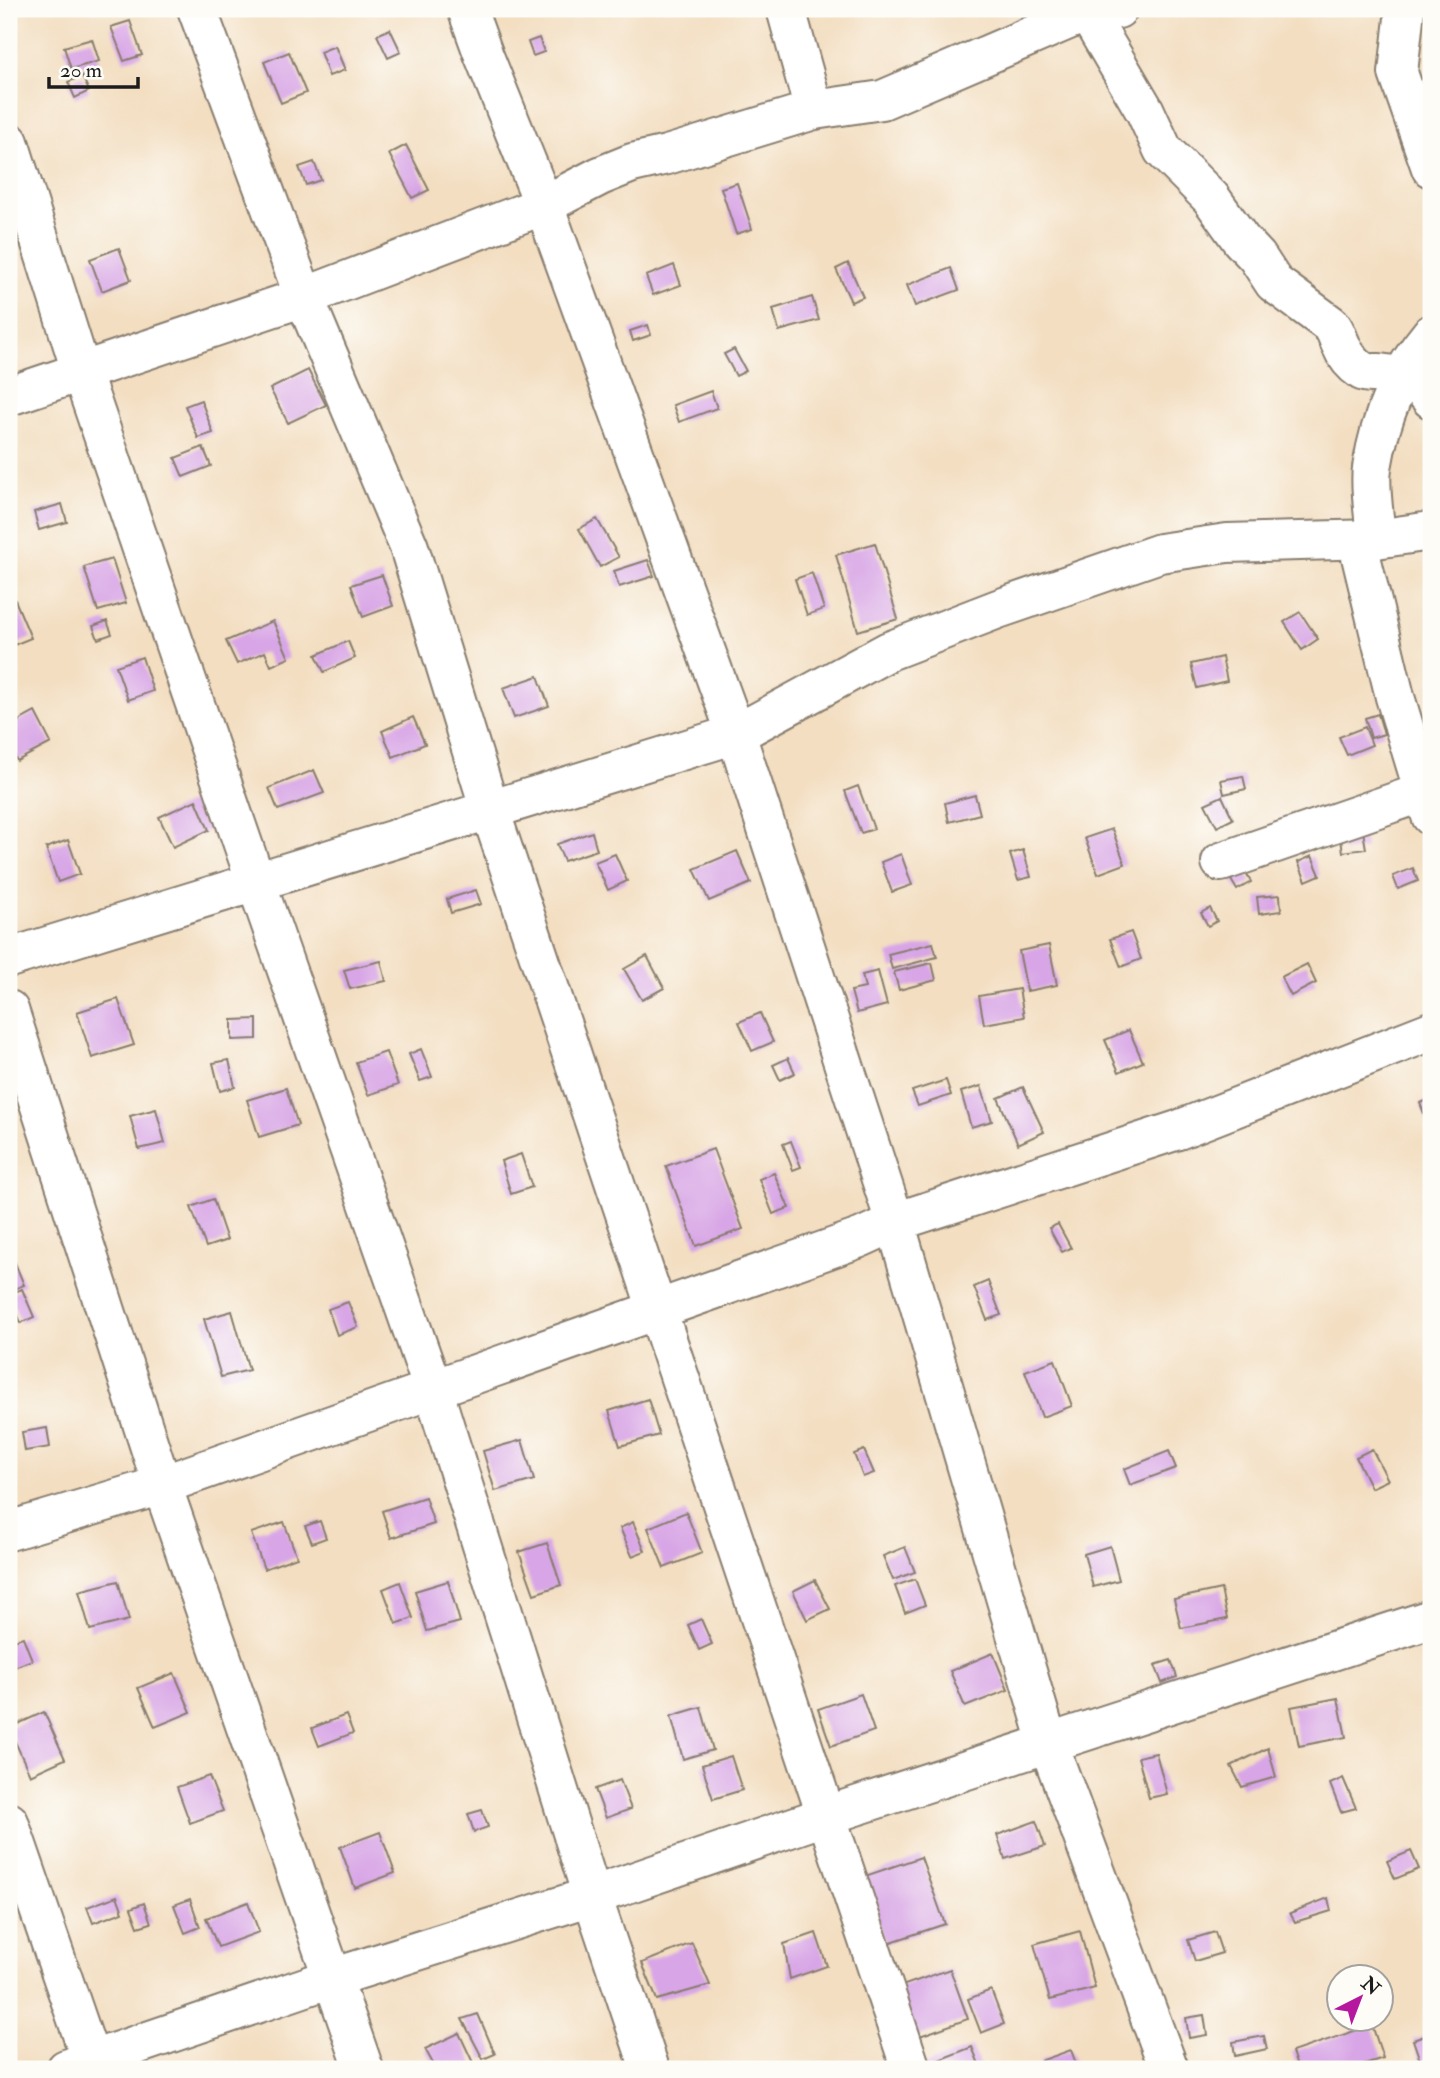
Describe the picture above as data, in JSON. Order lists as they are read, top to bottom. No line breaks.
{"scale_bar":"20 m","north":"top right"}
